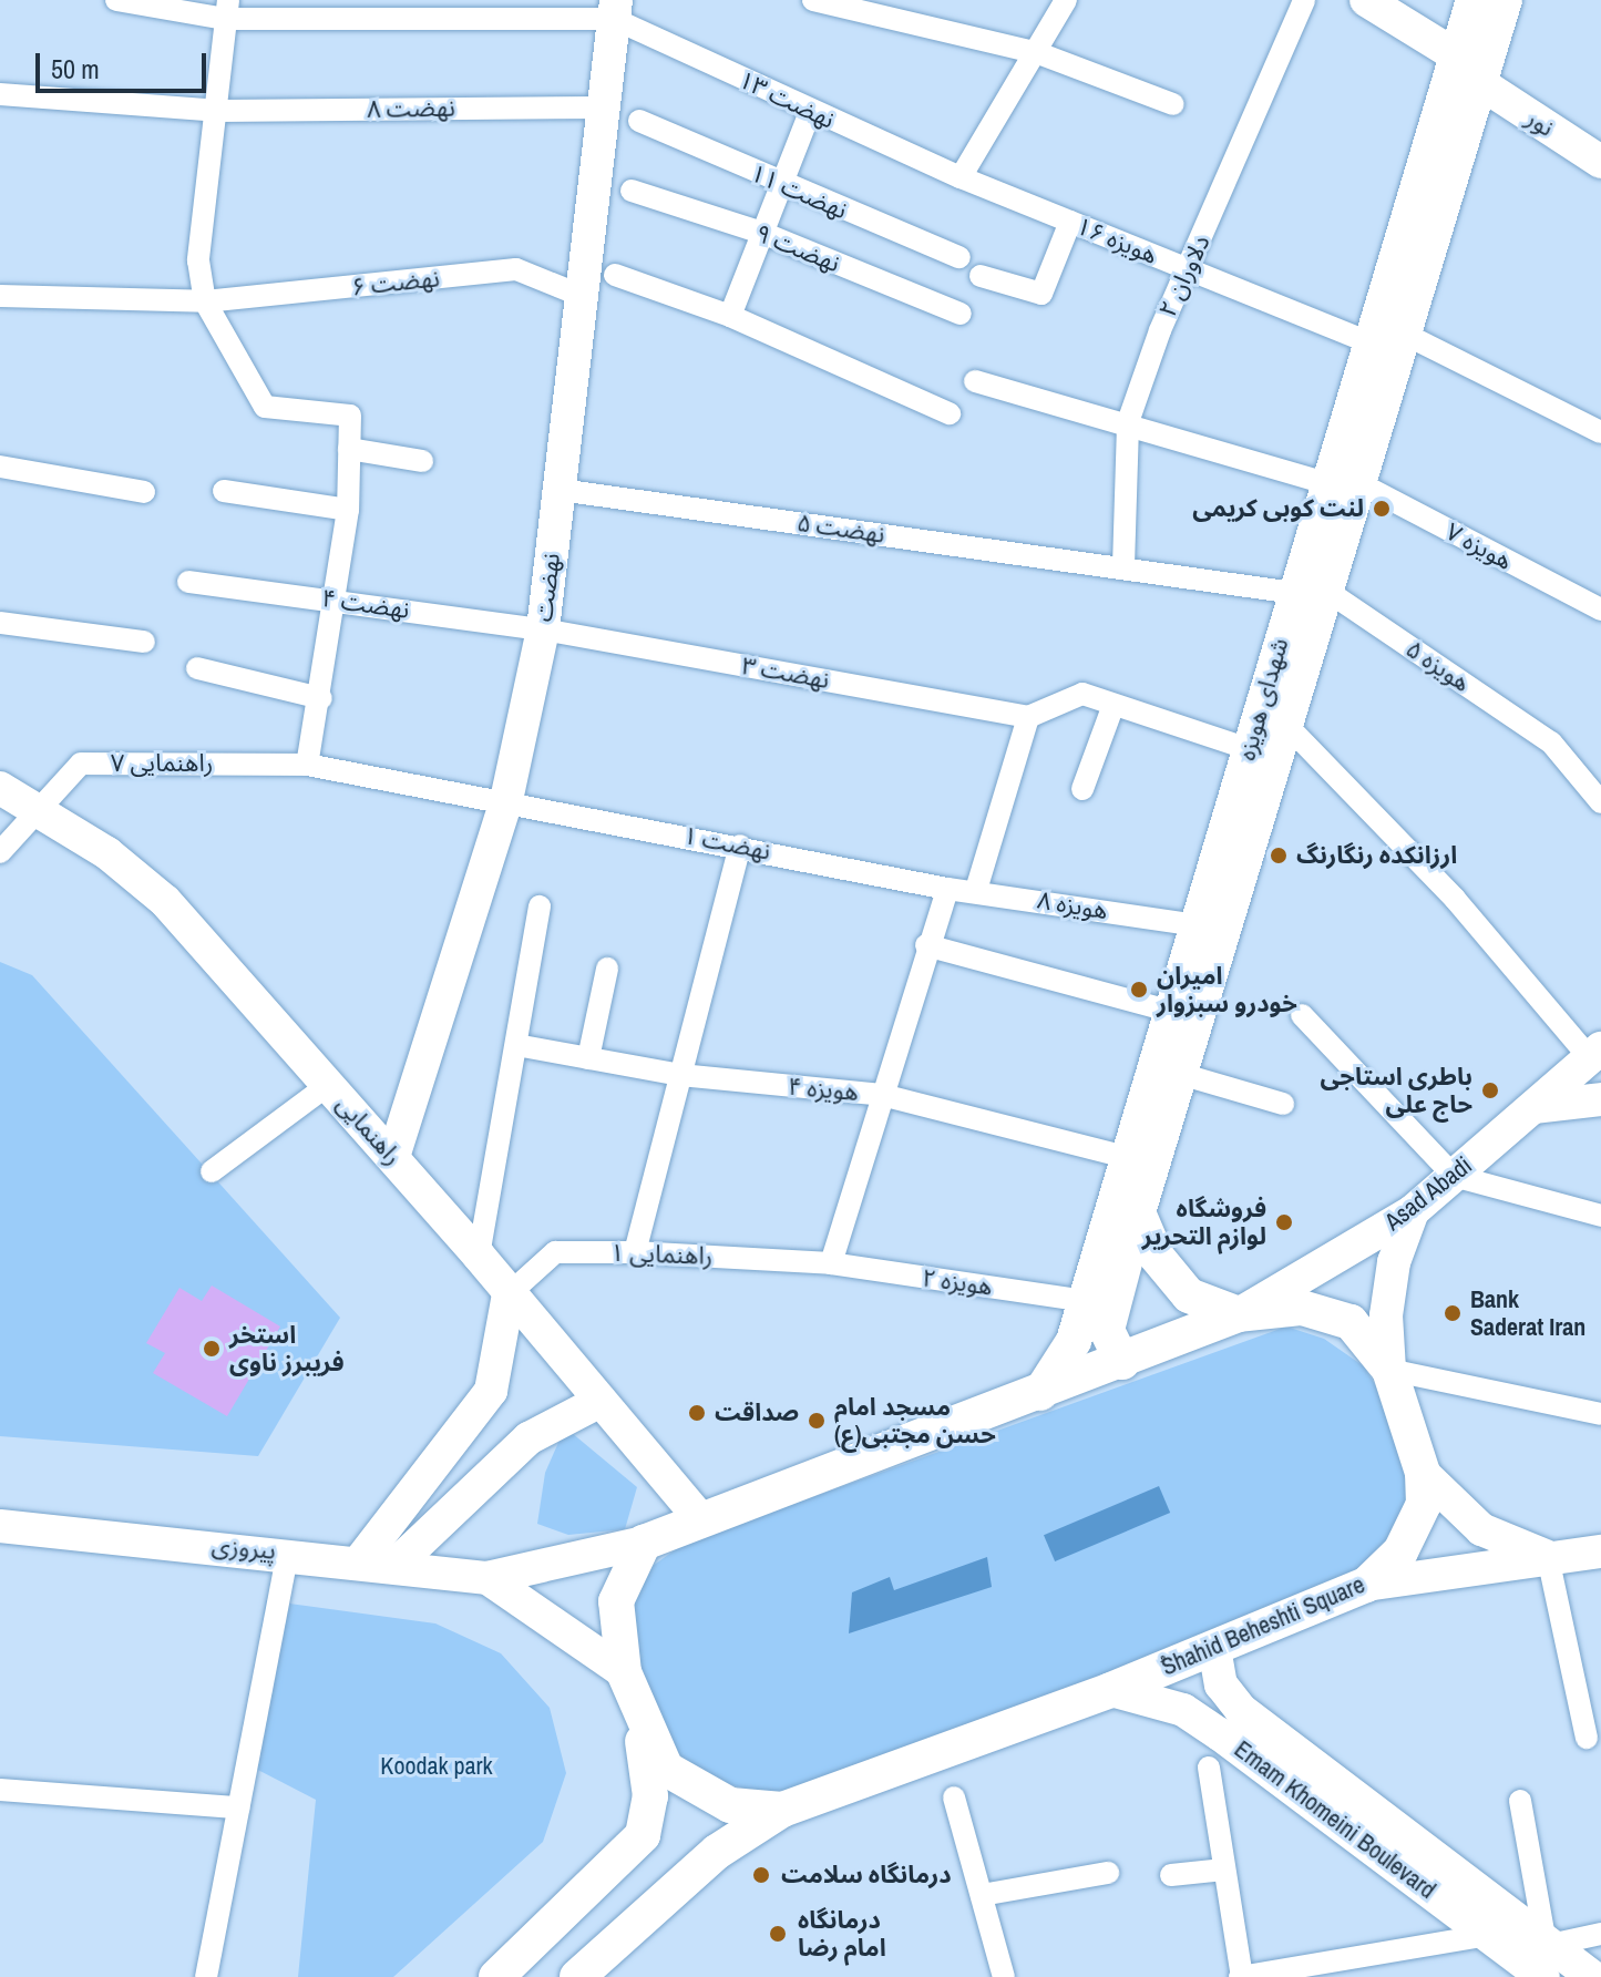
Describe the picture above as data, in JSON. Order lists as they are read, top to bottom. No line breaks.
{"streets":{"main road":["شهدای هویزه","ُShahid Beheshti Square"],"street":["نهضت ۱۳","نهضت ۸","نور","نهضت ۱۱","هویزه ۱۶","نهضت ۹","دلاوران ۲","نهضت ۶","نهضت ۵","هویزه ۷","نهضت","نهضت ۴","هویزه ۵","نهضت ۳","راهنمایی ۷","نهضت ۱","هویزه ۸","هویزه ۴","راهنمایی","Asad Abadi","راهنمایی ۱","هویزه ۲","پیروزی","Emam Khomeini Boulevard"]},"crossings":[["نهضت ۱۳","هویزه ۱۶"],["نهضت ۱۳","نهضت"],["نهضت ۸","نهضت"],["نور","شهدای هویزه"],["هویزه ۱۶","دلاوران ۲"],["هویزه ۱۶","شهدای هویزه"],["دلاوران ۲","نهضت ۵"],["دلاوران ۲","هویزه ۷"],["نهضت ۶","نهضت"],["نهضت ۵","نهضت"],["نهضت ۵","هویزه ۵"],["نهضت ۵","شهدای هویزه"],["هویزه ۷","شهدای هویزه"],["نهضت","نهضت ۴"],["نهضت","نهضت ۳"],["نهضت","راهنمایی ۷"],["نهضت","نهضت ۱"],["نهضت","راهنمایی"],["نهضت ۴","نهضت ۳"],["هویزه ۵","شهدای هویزه"],["شهدای هویزه","هویزه ۸"],["شهدای هویزه","هویزه ۴"],["شهدای هویزه","هویزه ۲"],["شهدای هویزه","ُShahid Beheshti Square"],["راهنمایی ۷","نهضت ۱"],["راهنمایی ۷","راهنمایی"],["نهضت ۱","هویزه ۸"],["راهنمایی","راهنمایی ۱"],["راهنمایی","ُShahid Beheshti Square"],["Asad Abadi","ُShahid Beheshti Square"],["راهنمایی ۱","هویزه ۲"],["ُShahid Beheshti Square","Emam Khomeini Boulevard"]],"parks":["Koodak park"],"places":["لنت کوبی کریمی","ارزانکده رنگارنگ","امیران خودرو سبزوار","باطری استاجی حاج علی","فروشگاه لوازم التحریر","Bank Saderat Iran","استخر فریبرز ناوی","صداقت","مسجد امام حسن مجتبی(ع)","درمانگاه سلامت","درمانگاه امام رضا"],"scale_bar":"50 m"}
